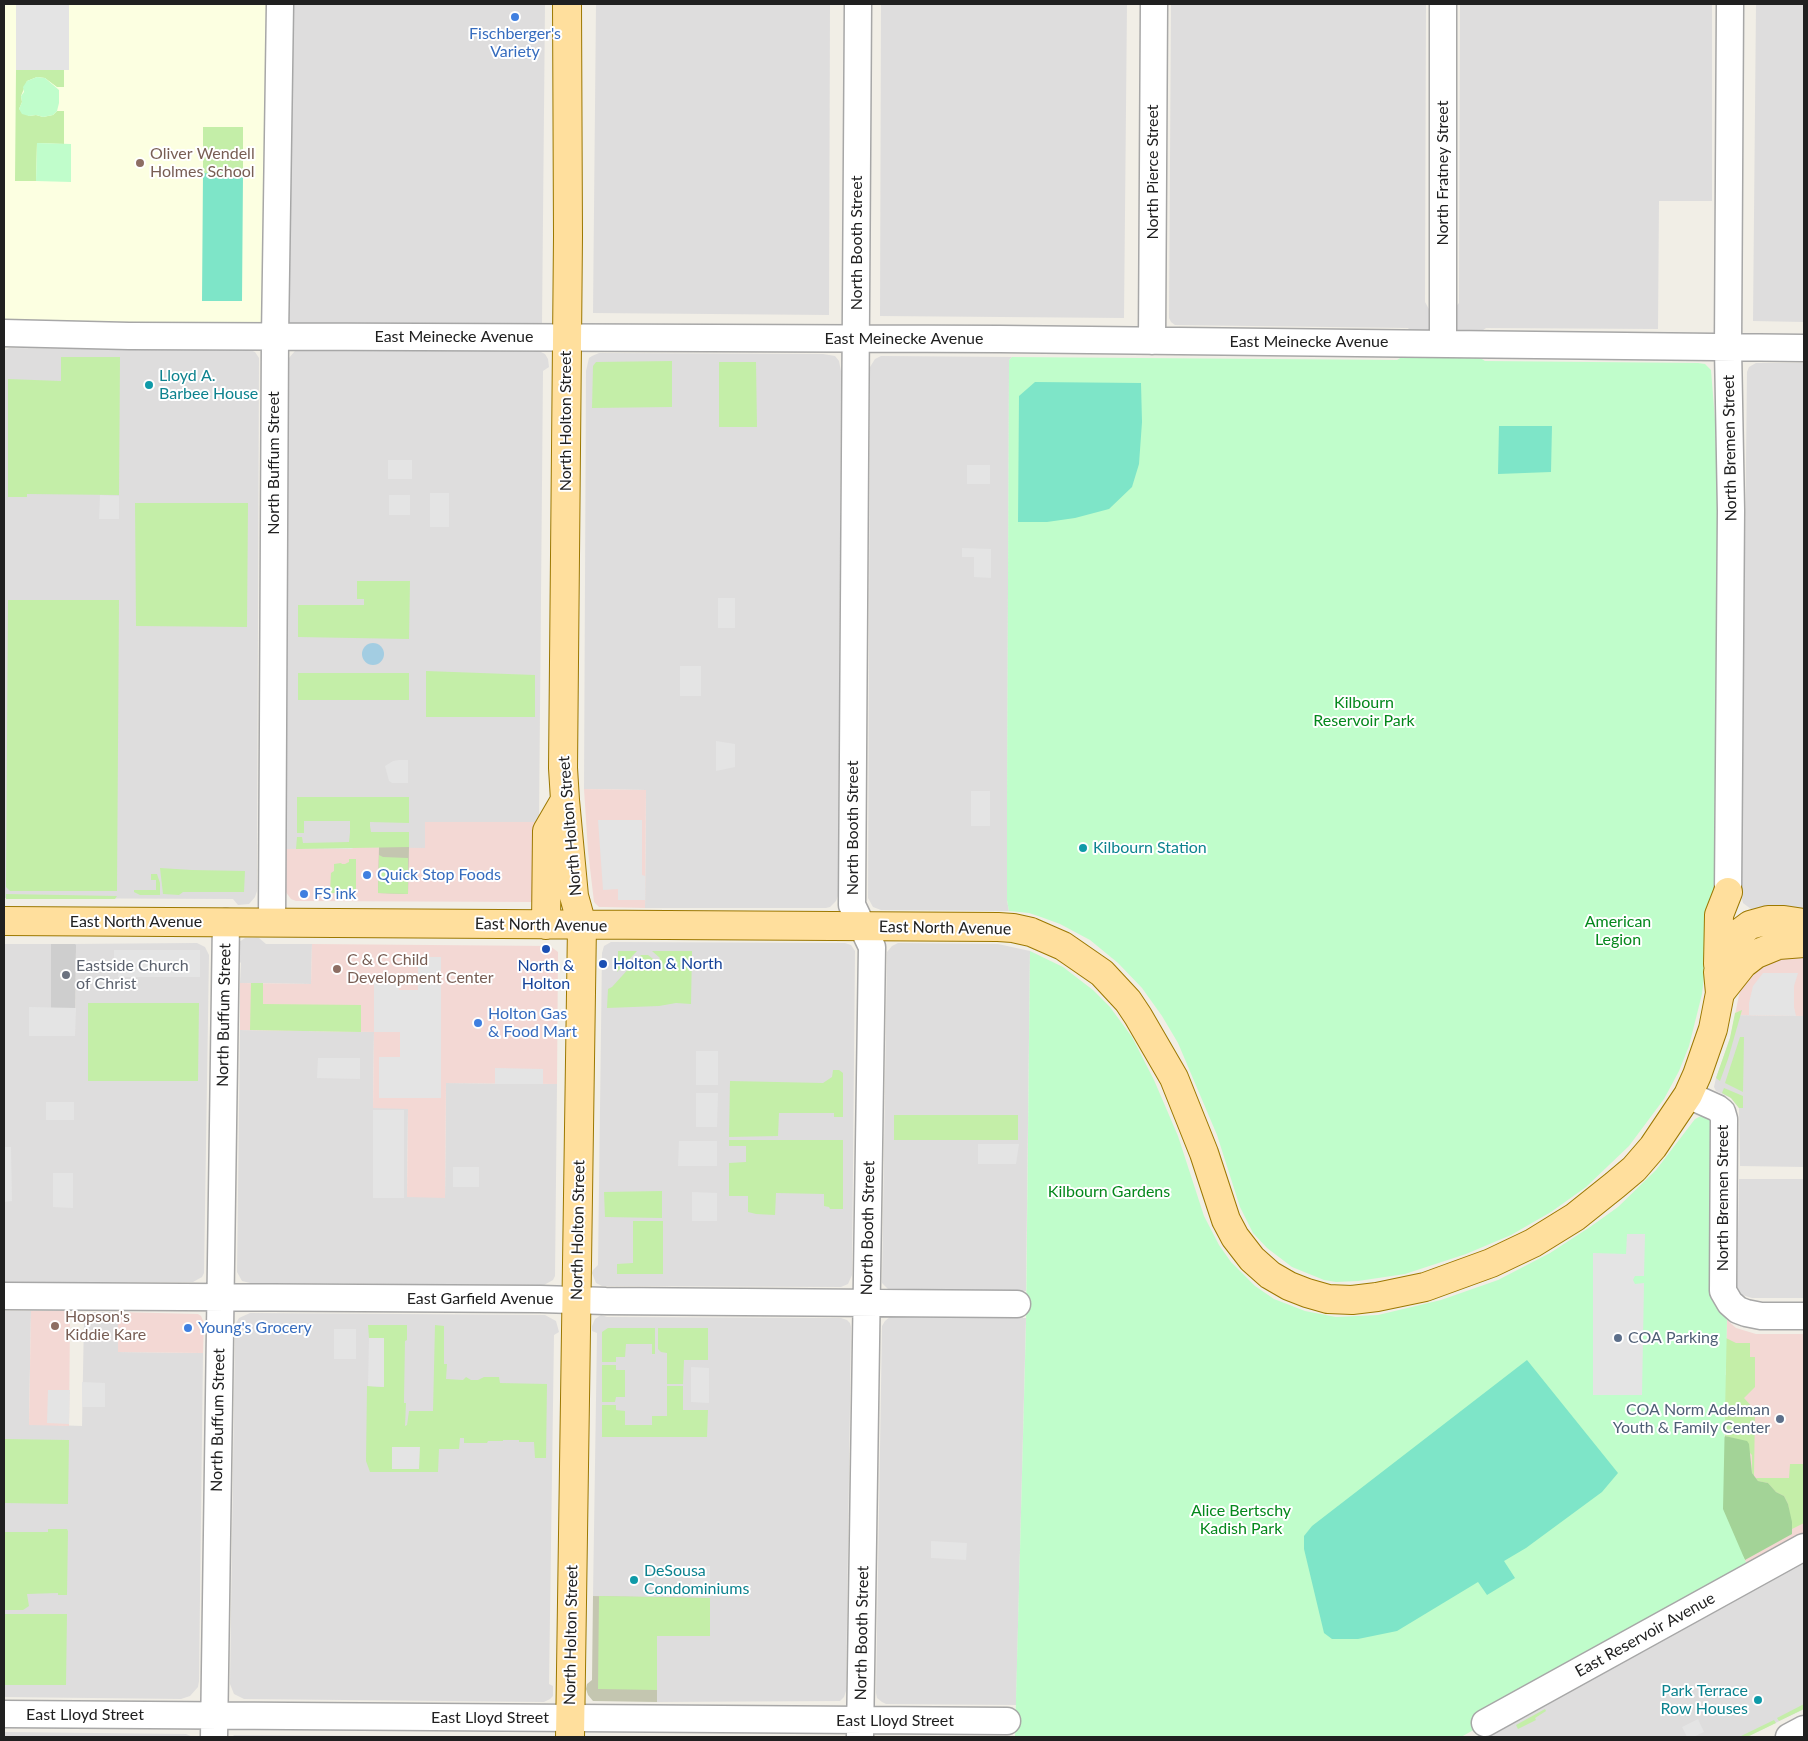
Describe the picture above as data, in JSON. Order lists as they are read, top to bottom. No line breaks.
{"streets":{"main road":["North Holton Street","East North Avenue"],"street":["North Pierce Street","North Fratney Street","North Booth Street","East Meinecke Avenue","North Bremen Street","North Buffum Street","East Garfield Avenue","East Reservoir Avenue","East Lloyd Street"]},"crossings":[["North Pierce Street","East Meinecke Avenue"],["North Fratney Street","East Meinecke Avenue"],["North Booth Street","East Meinecke Avenue"],["North Booth Street","East North Avenue"],["North Booth Street","East Garfield Avenue"],["North Booth Street","East Lloyd Street"],["East Meinecke Avenue","North Holton Street"],["East Meinecke Avenue","North Bremen Street"],["East Meinecke Avenue","North Buffum Street"],["North Holton Street","East North Avenue"],["North Holton Street","East Garfield Avenue"],["North Holton Street","East Lloyd Street"],["North Bremen Street","East North Avenue"],["North Buffum Street","East North Avenue"],["North Buffum Street","East Garfield Avenue"],["North Buffum Street","East Lloyd Street"]],"parks":["Kilbourn Reservoir Park","American Legion","Kilbourn Gardens","Alice Bertschy Kadish Park"],"places":["Fischberger's Variety","Oliver Wendell Holmes School","Lloyd A. Barbee House","Kilbourn Station","Quick Stop Foods","FS ink","North & Holton","Holton & North","C & C Child Development Center","Eastside Church of Christ","Holton Gas & Food Mart","Hopson's Kiddie Kare","Young's Grocery","COA Parking","COA Norm Adelman Youth & Family Center","DeSousa Condominiums","Park Terrace Row Houses"]}
